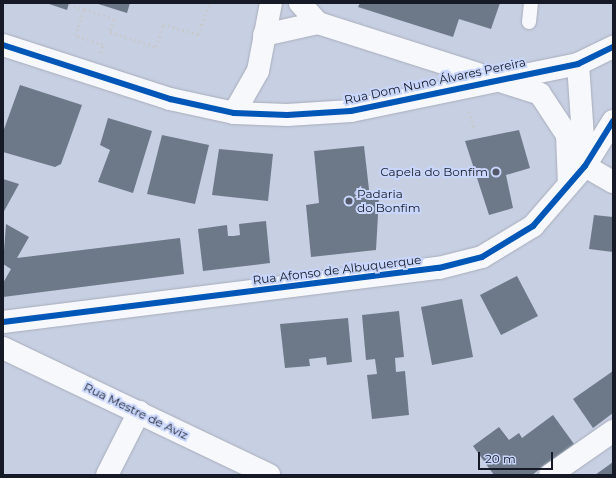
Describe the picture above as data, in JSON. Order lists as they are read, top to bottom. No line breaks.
{"streets":{"street":["Rua Dom Nuno Álvares Pereira","Rua Afonso de Albuquerque","Rua Mestre de Aviz"]},"crossings":[["Rua Dom Nuno Álvares Pereira","Rua Afonso de Albuquerque"]],"places":["Capela do Bonfim","Padaria do Bonfim"],"scale_bar":"20 m"}
